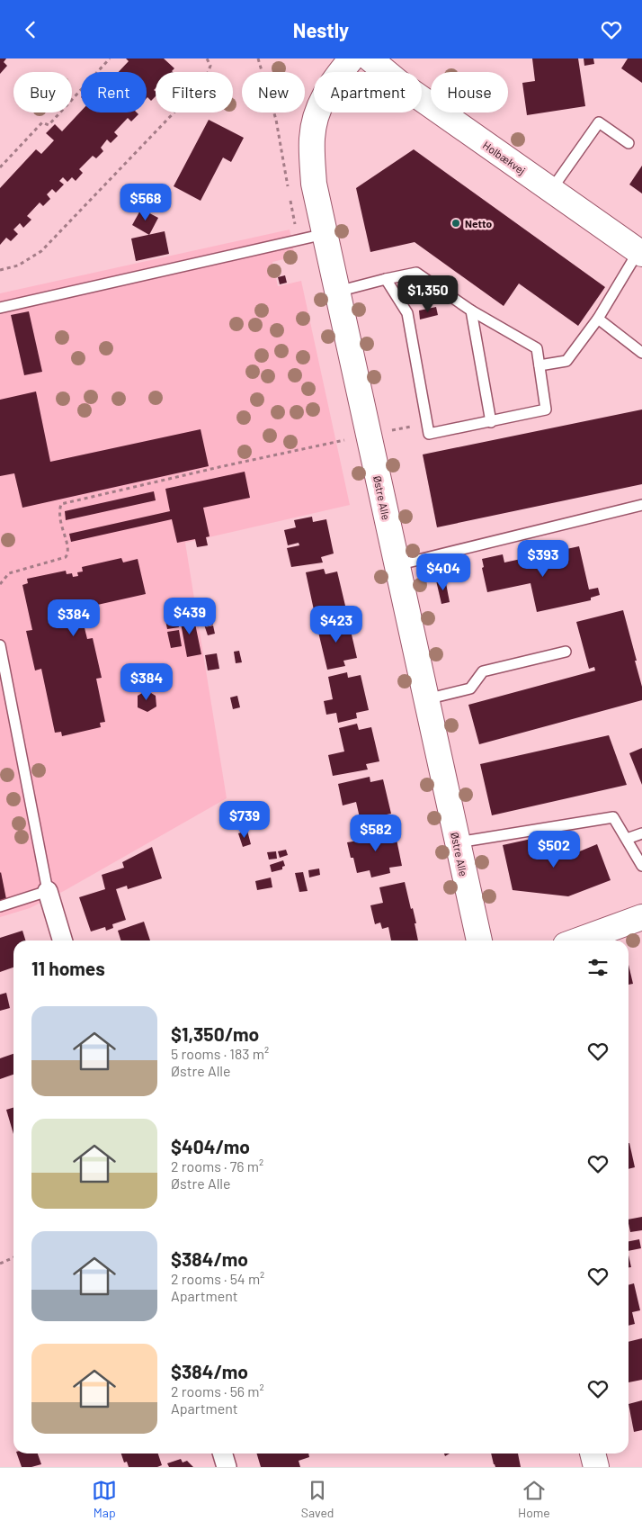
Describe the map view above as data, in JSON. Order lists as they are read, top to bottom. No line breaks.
{"streets":{"street":["Holbækvej","Østre Alle"]},"places":["Netto"],"page":{"header":"Nestly","chip":["Buy","Rent","Filters","New","Apartment","House"],"price":["$568","$1,350","$393","$404","$439","$384","$423","$384","$739","$582","$502"],"heading":"11 homes","list":[{"name":"$1,350/mo","note":"5 rooms · 183 m² · Østre Alle"},{"name":"$404/mo","note":"2 rooms · 76 m² · Østre Alle"},{"name":"$384/mo","note":"2 rooms · 54 m² · Apartment"},{"name":"$384/mo","note":"2 rooms · 56 m² · Apartment"}],"tabs":["Map","Saved","Home"]}}
